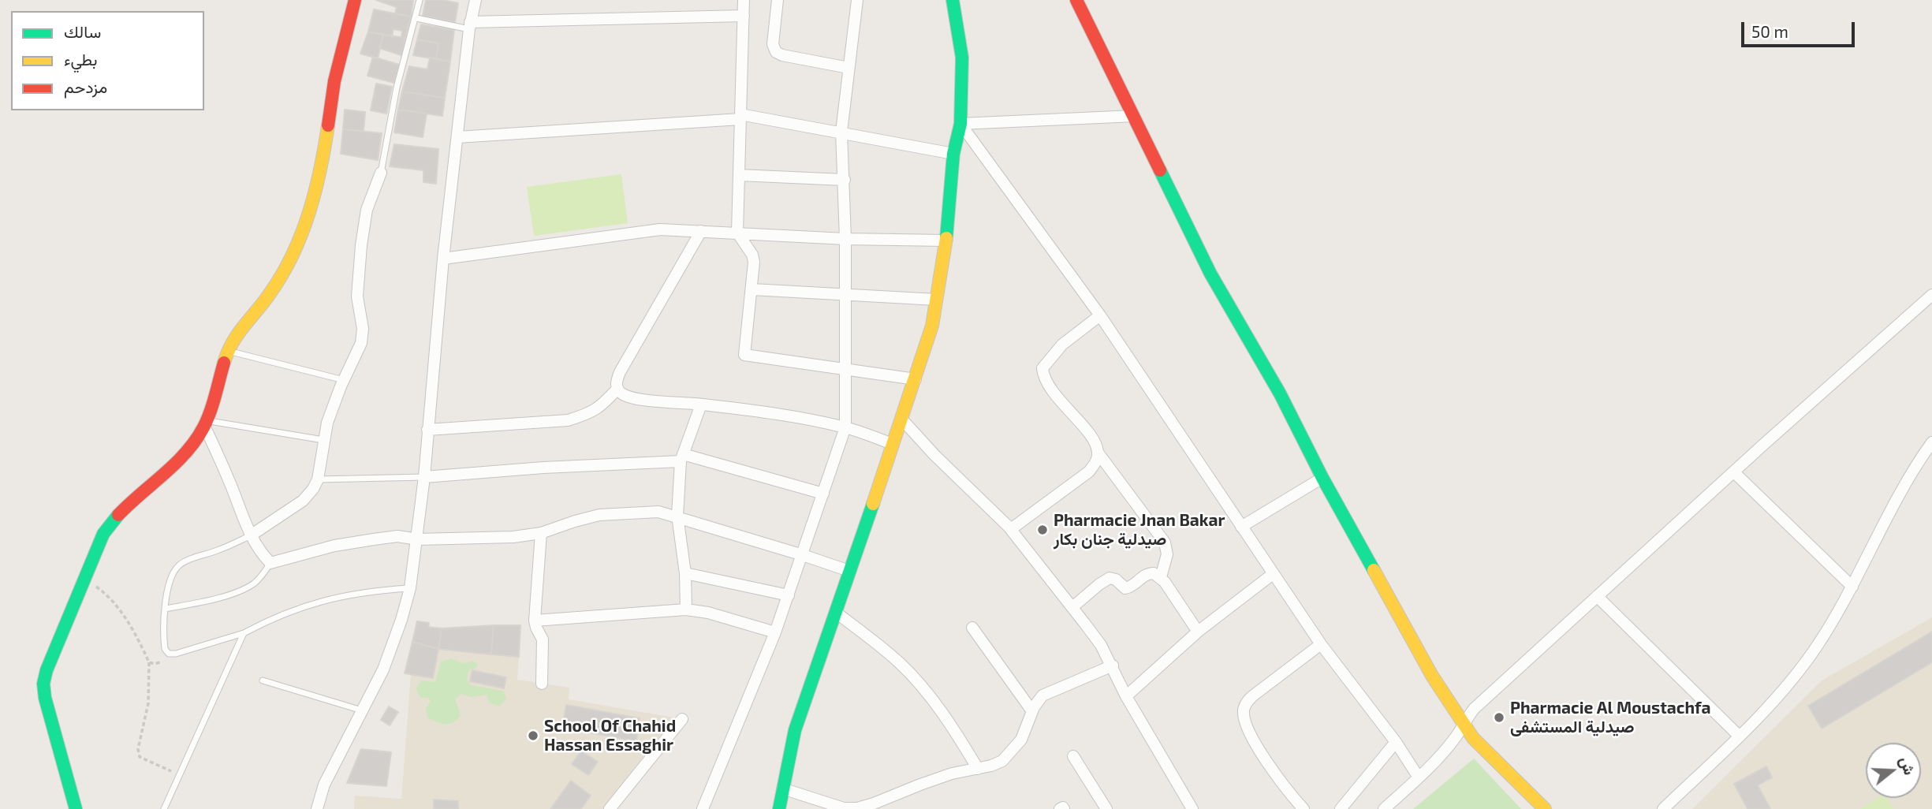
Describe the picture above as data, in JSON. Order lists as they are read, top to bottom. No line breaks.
{"places":["Pharmacie Jnan Bakar صيدلية جنان بكار","Pharmacie Al Moustachfa صيدلية المستشفى","School Of Chahid Hassan Essaghir"],"legend":["سالك","بطيء","مزدحم"],"scale_bar":"50 m","north":"right"}
